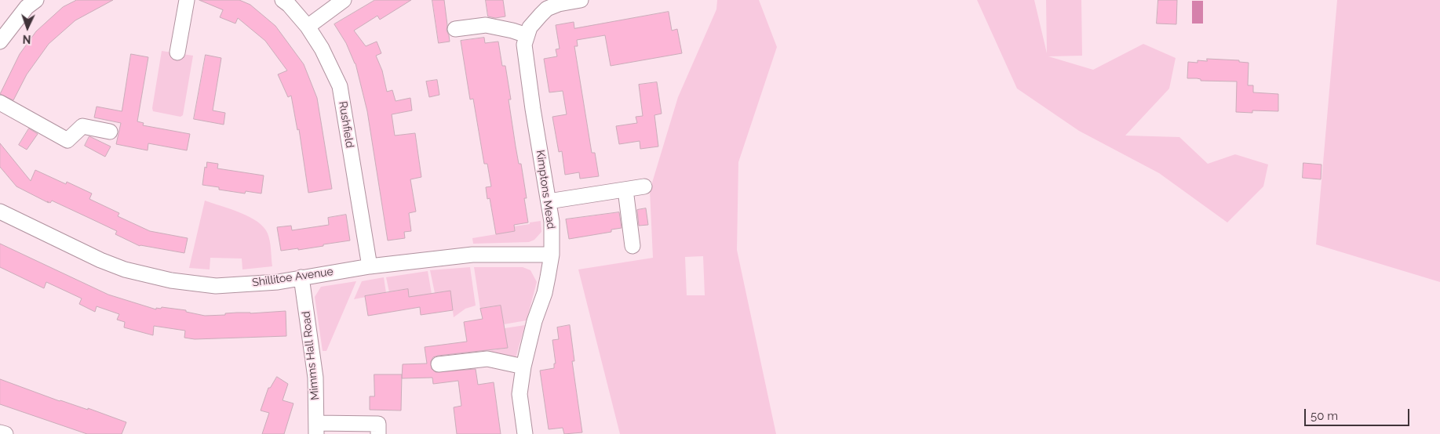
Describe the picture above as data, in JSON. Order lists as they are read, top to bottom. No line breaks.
{"streets":{"street":["Rushfield","Kimptons Mead","Shillitoe Avenue","Mimms Hall Road"]},"crossings":[["Rushfield","Shillitoe Avenue"],["Kimptons Mead","Shillitoe Avenue"],["Shillitoe Avenue","Mimms Hall Road"]],"scale_bar":"50 m","north":"bottom"}
